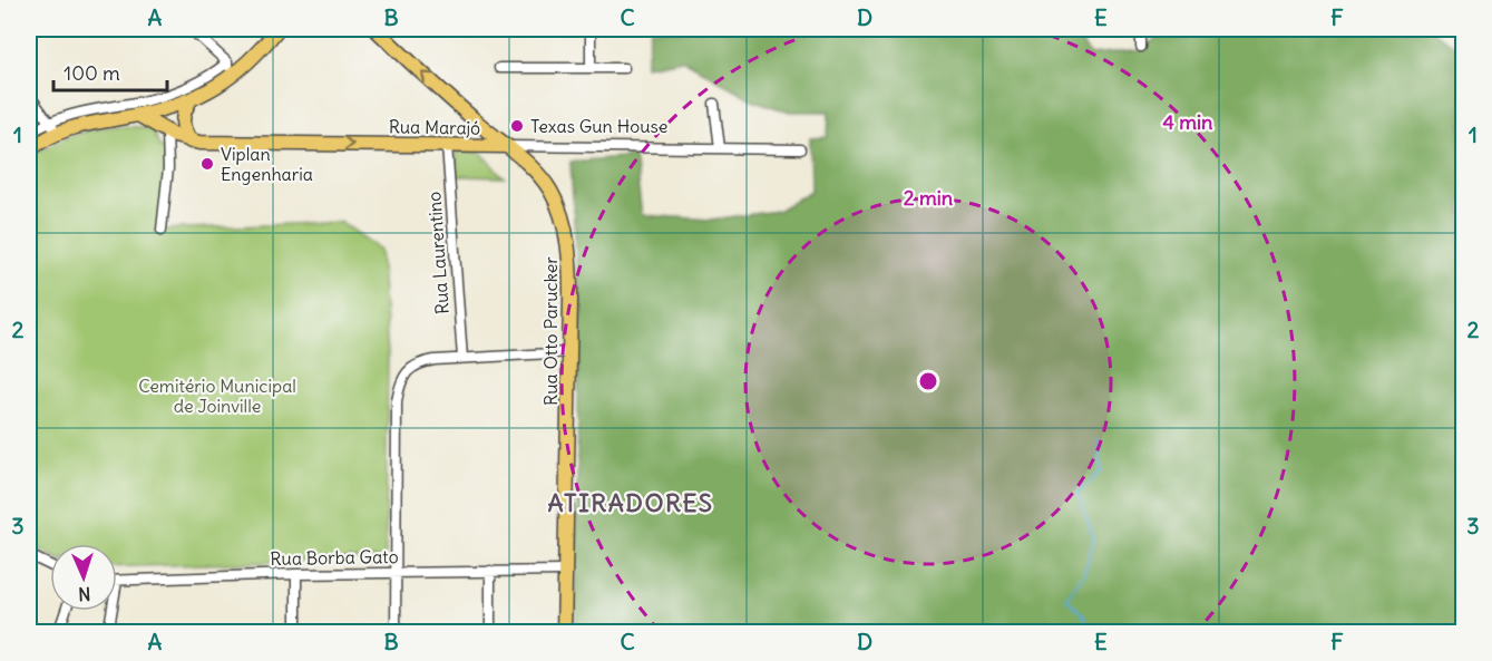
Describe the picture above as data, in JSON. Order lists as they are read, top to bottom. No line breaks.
{"streets":{"main road":["Rua Marajó","Rua Otto Parucker"],"street":["Rua Laurentino","Rua Borba Gato"]},"crossings":[["Rua Marajó","Rua Laurentino"],["Rua Marajó","Rua Otto Parucker"],["Rua Otto Parucker","Rua Borba Gato"]],"one_way":["Rua Marajó"],"districts":["ATIRADORES"],"parks":["Cemitério Municipal de Joinville"],"places":["Texas Gun House","Viplan Engenharia"],"scale_bar":"100 m","north":"bottom","grid":{"columns":["A","B","C","D","E","F"],"rows":["1","2","3"]},"rings":["4 min","2 min"]}
